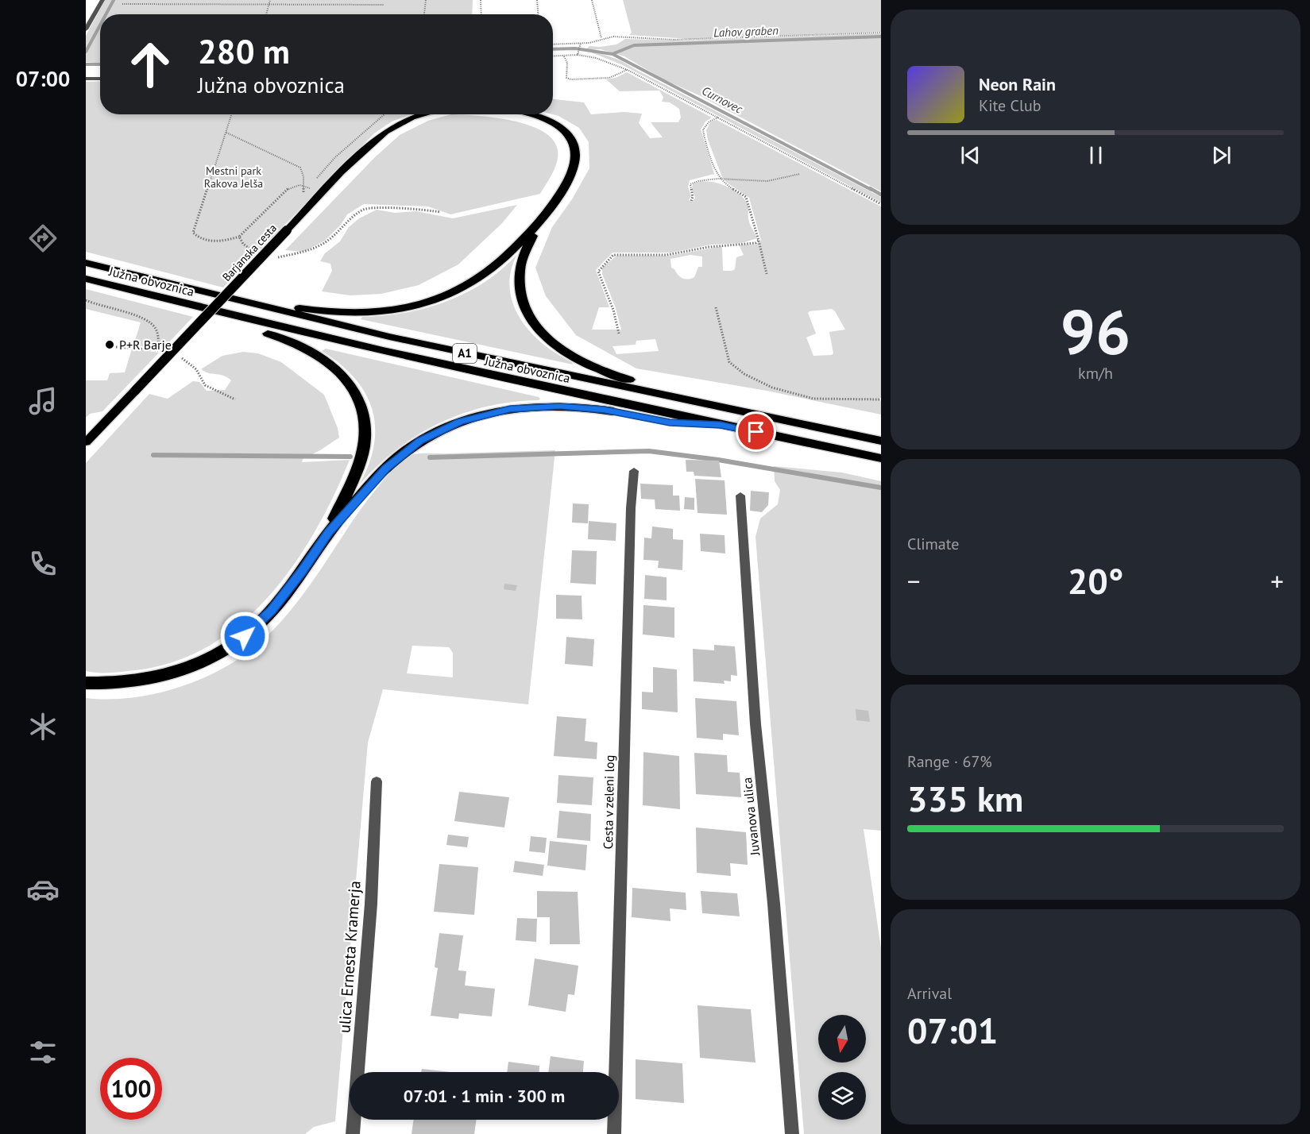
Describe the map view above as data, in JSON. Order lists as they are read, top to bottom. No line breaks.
{"streets":{"highway":["Južna obvoznica","A1"],"main road":["Barjanska cesta"],"street":["Cesta v zeleni log","Juvanova ulica","ulica Ernesta Kramerja"]},"water":["Lahov graben","Curnovec"],"parks":["Mestni park Rakova Jelša"],"places":["P+R Barje"],"north":"bottom","page":{"tabs":"07:00","turn":["280 m","Južna obvoznica"],"song":["Neon Rain","Kite Club"],"tile":[["96","km/h"],"Climate",["Range · 67%","335 km"],["Arrival","07:01"]],"heat":["−","20°","+"],"limit":"100","trip":"07:01 · 1 min · 300 m"}}
